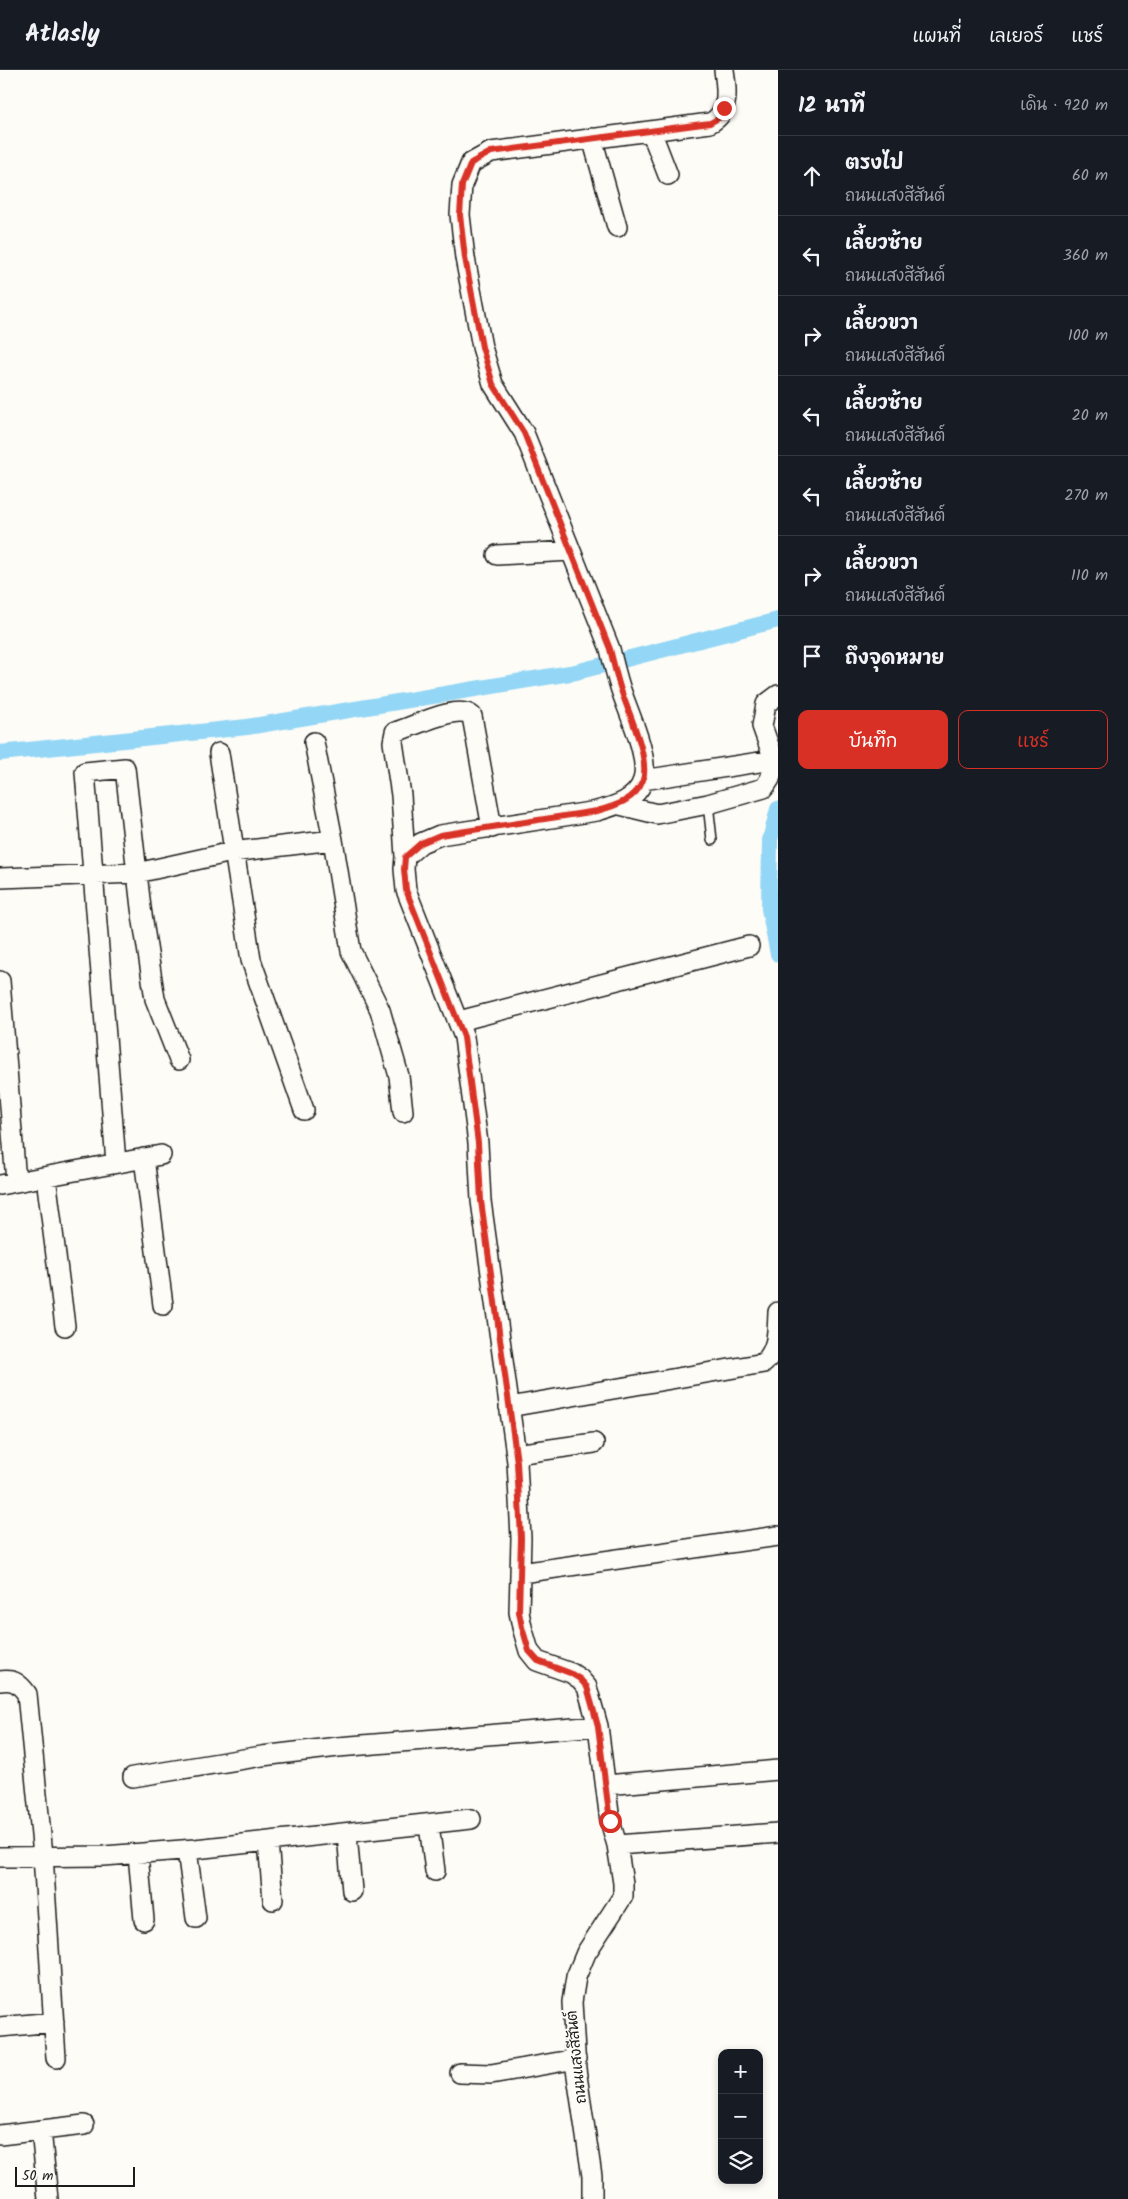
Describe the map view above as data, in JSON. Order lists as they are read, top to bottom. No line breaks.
{"streets":{"street":["ถนนแสงสีสันต์"]},"scale_bar":"50 m","page":{"header":"Atlasly","nav":["แผนที่","เลเยอร์","แชร์"],"heading":["12 นาที","เดิน · 920 m"],"list":[["ตรงไป","ถนนแสงสีสันต์","60 m"],["เลี้ยวซ้าย","ถนนแสงสีสันต์","360 m"],["เลี้ยวขวา","ถนนแสงสีสันต์","100 m"],["เลี้ยวซ้าย","ถนนแสงสีสันต์","20 m"],["เลี้ยวซ้าย","ถนนแสงสีสันต์","270 m"],["เลี้ยวขวา","ถนนแสงสีสันต์","110 m"],"ถึงจุดหมาย"],"buttons":["บันทึก","แชร์"],"map_buttons":["+","−"],"scale":"50 m"}}
